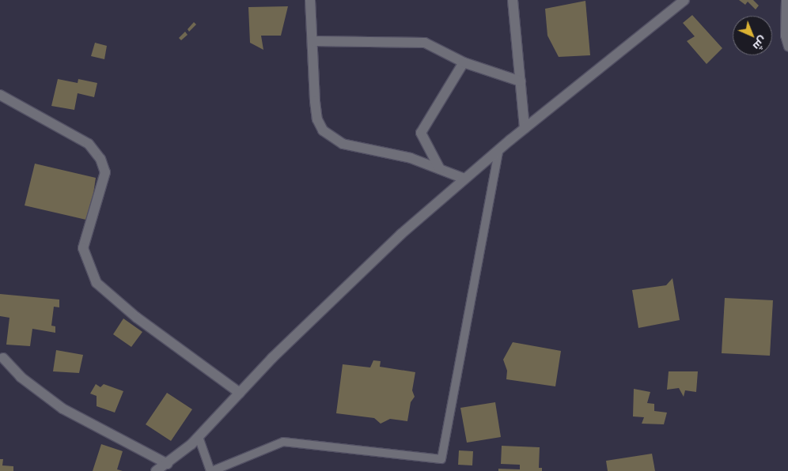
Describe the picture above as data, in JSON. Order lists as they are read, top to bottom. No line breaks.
{"north":"bottom right"}
